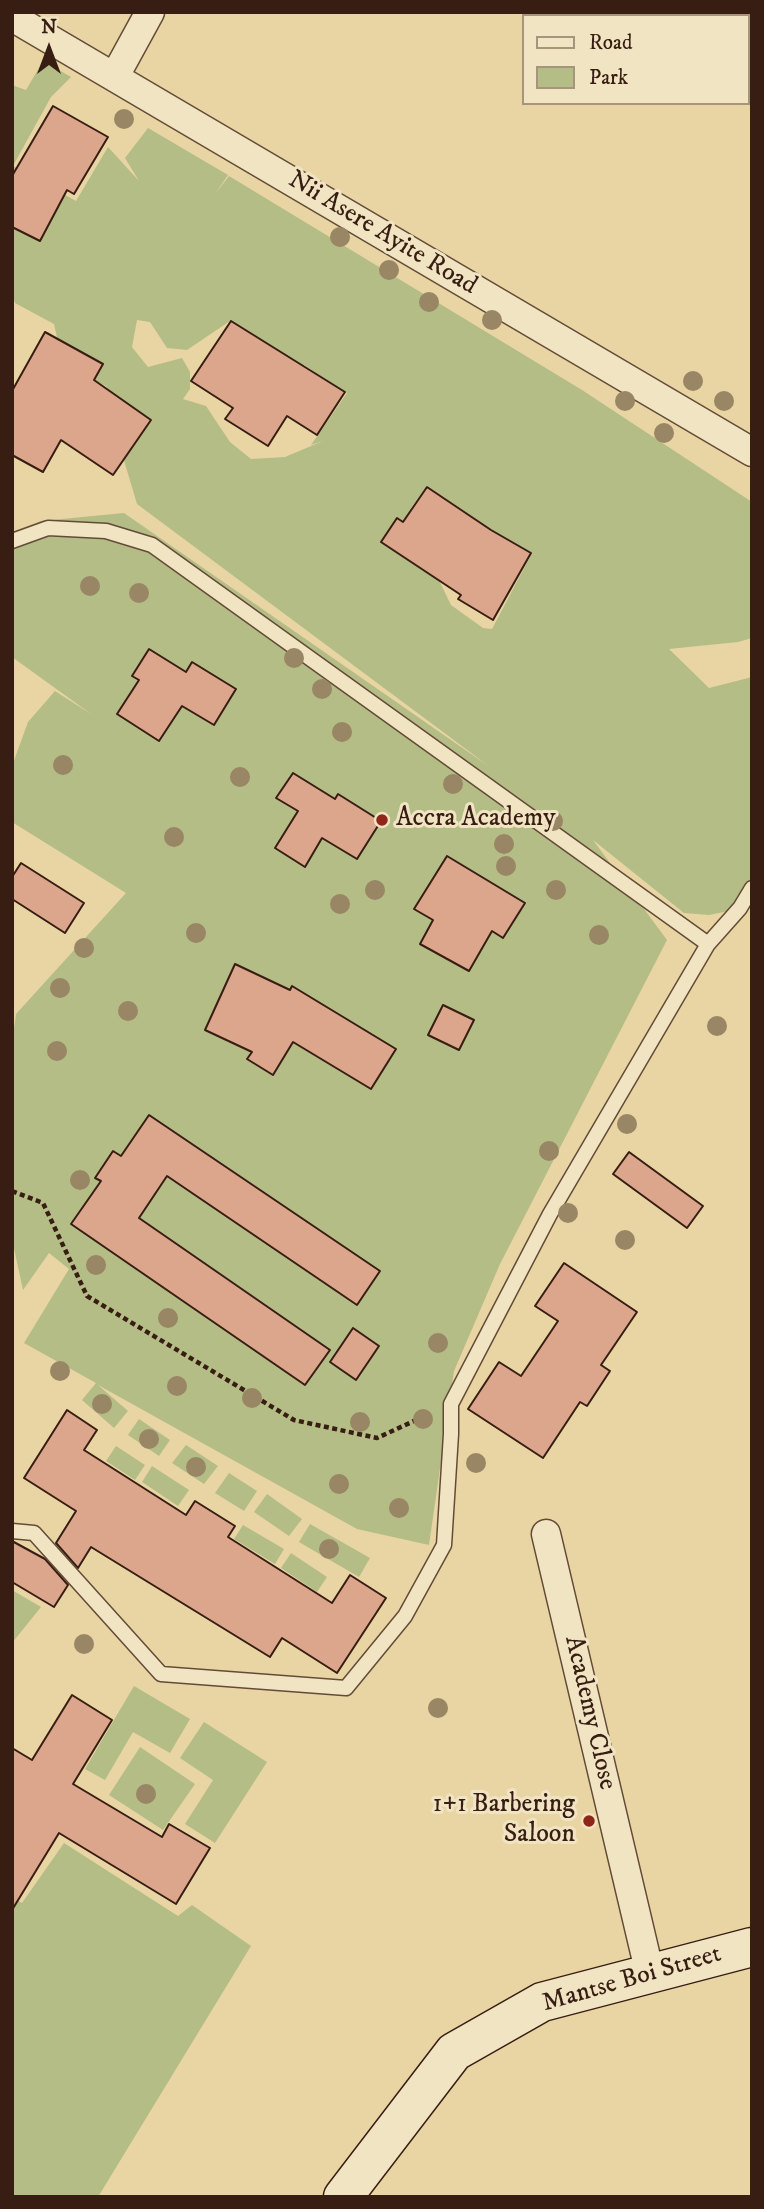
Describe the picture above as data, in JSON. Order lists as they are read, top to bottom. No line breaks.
{"streets":{"street":["Nii Asere Ayite Road","Academy Close","Mantse Boi Street"]},"crossings":[["Academy Close","Mantse Boi Street"]],"places":["Accra Academy","1+1 Barbering Saloon"],"legend":["Road","Park"],"north":"top"}
